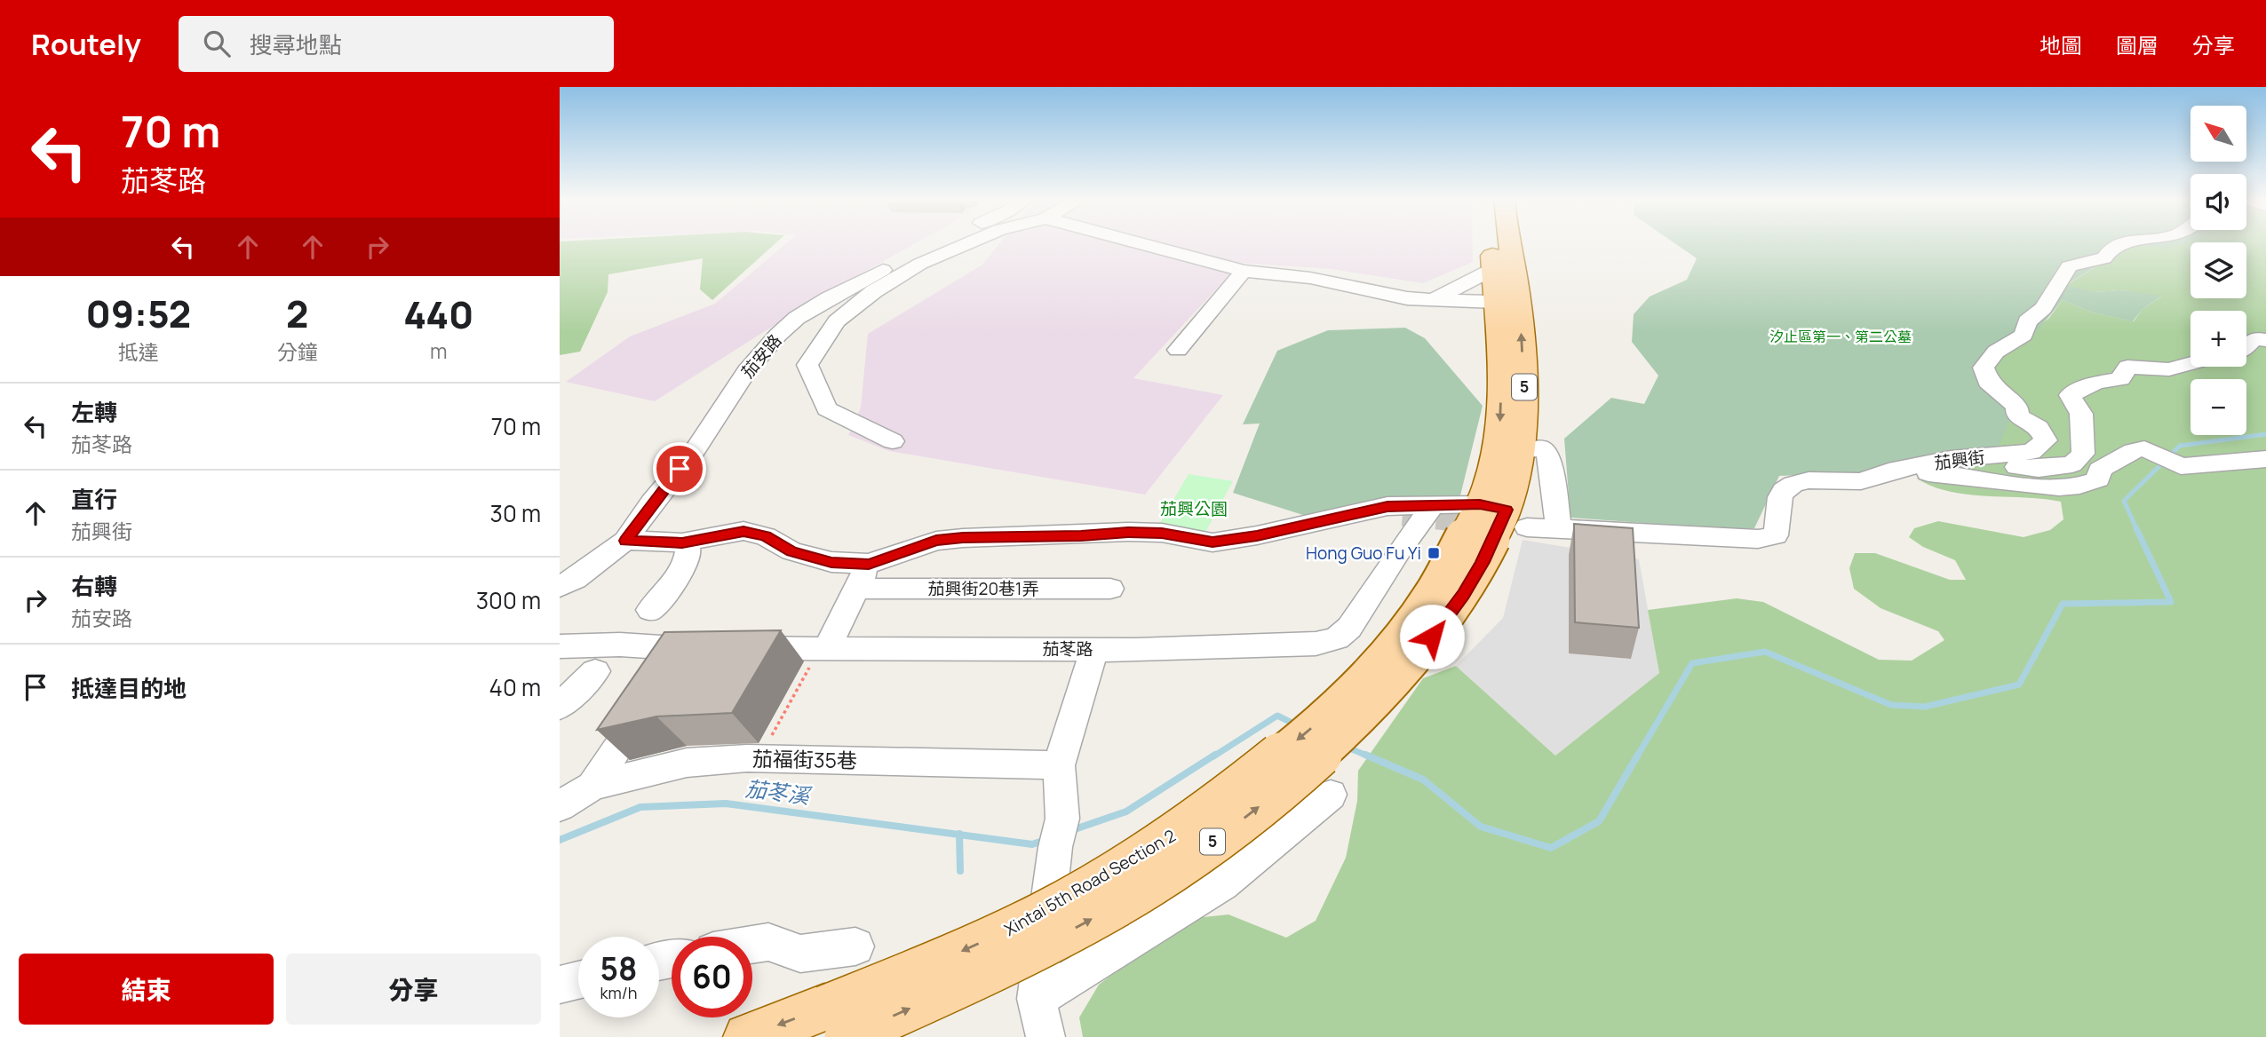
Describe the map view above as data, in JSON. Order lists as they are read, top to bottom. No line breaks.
{"streets":{"main road":["5","Xintai 5th Road Section 2"],"street":["茄安路","茄興街","茄興街20巷1弄","茄苳路","茄福街35巷"]},"crossings":[["茄興街","Xintai 5th Road Section 2"]],"water":["茄苳溪"],"parks":["汐止區第一、第二公墓","茄興公園"],"places":{"transit":["Hong Guo Fu Yi"]},"north":"top left","page":{"header":"Routely","search":"搜尋地點","nav":["地圖","圖層","分享"],"turn":["70 m","茄苳路"],"map_buttons":["+","−"],"eta":["09:52","抵達","2","分鐘","440","m"],"list":[{"name":"左轉","note":"茄苳路","value":"70 m"},{"name":"直行","note":"茄興街","value":"30 m"},{"name":"右轉","note":"茄安路","value":"300 m"},{"name":"抵達目的地","value":"40 m"}],"speed":"58 km/h","limit":"60","buttons":["結束","分享"]}}
